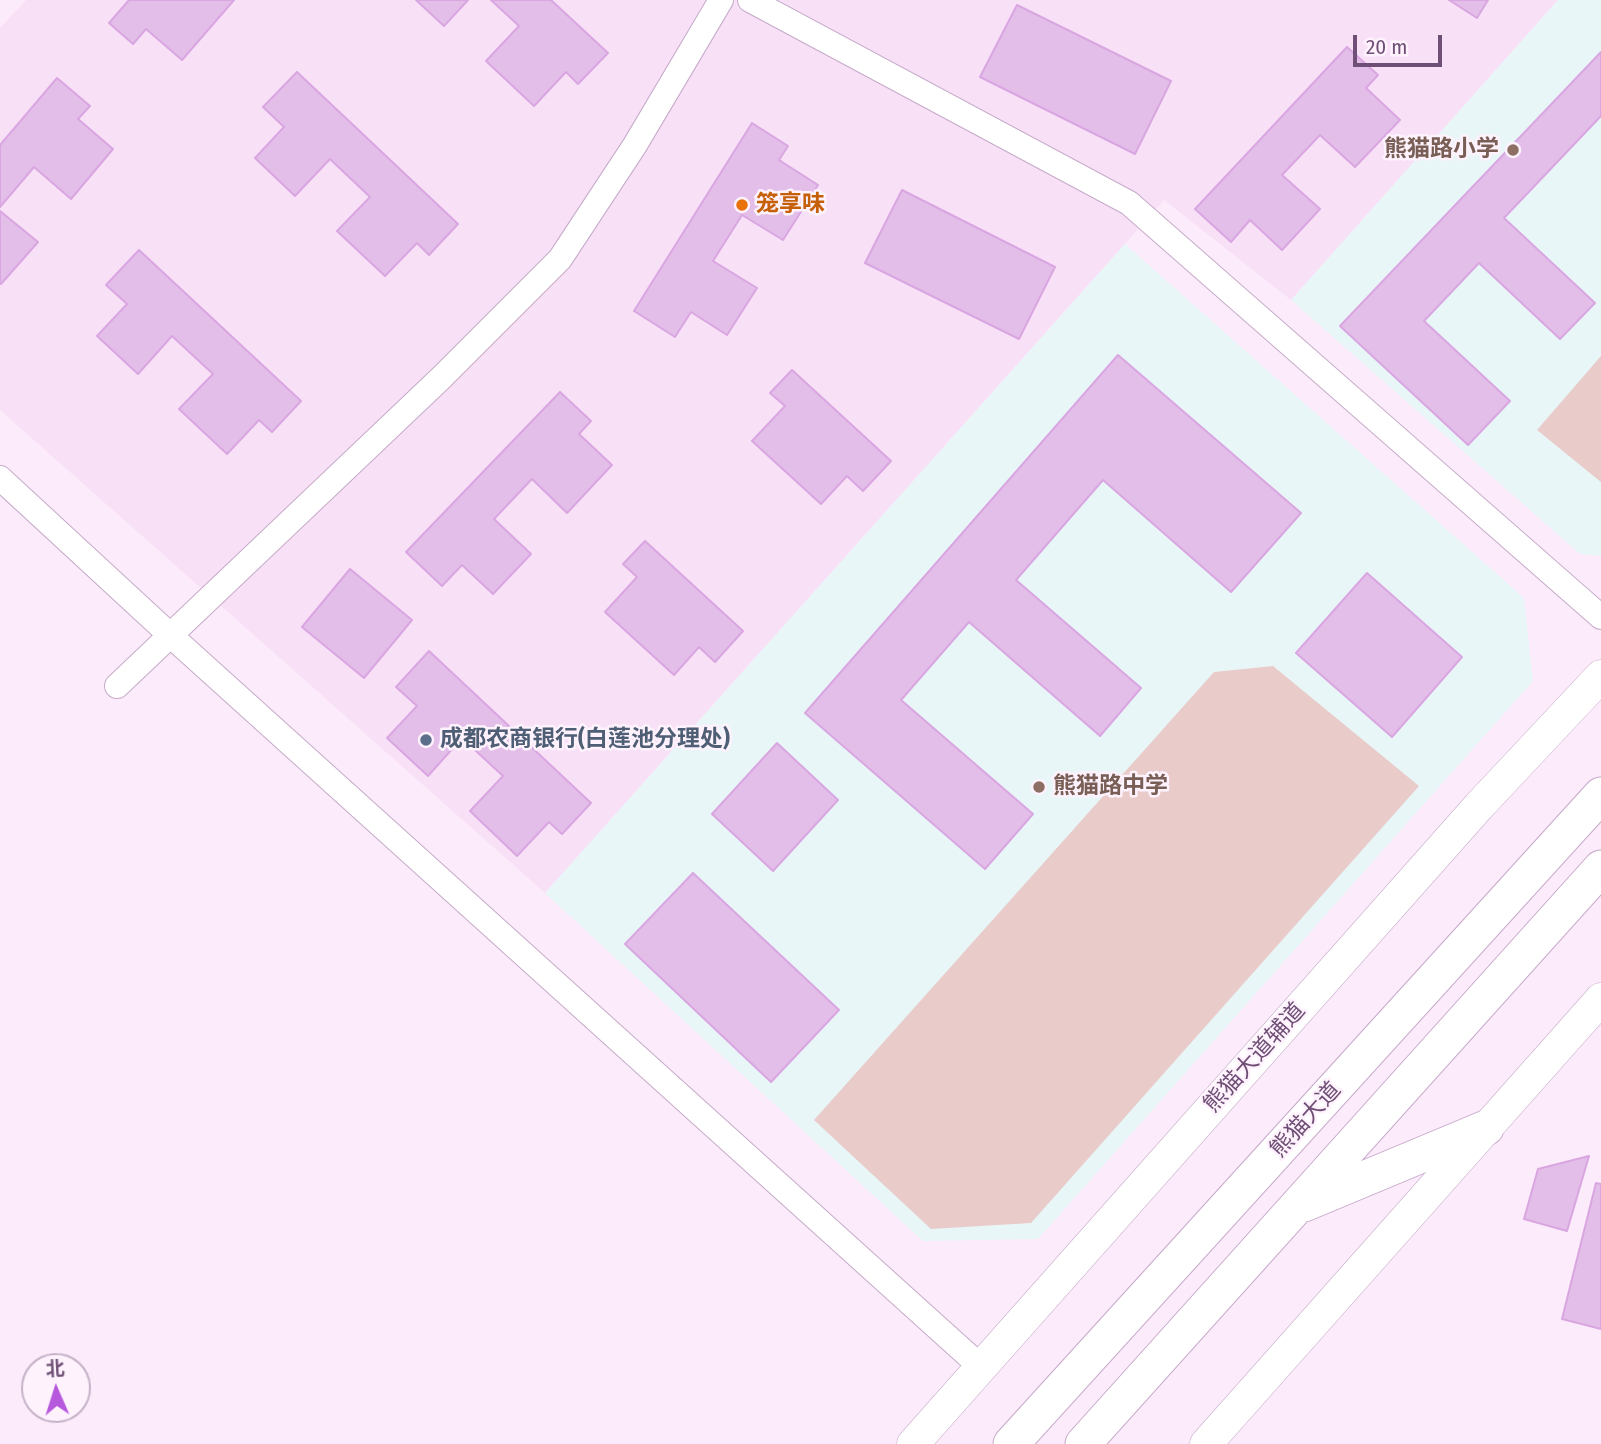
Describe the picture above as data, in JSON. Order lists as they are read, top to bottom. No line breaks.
{"streets":{"main road":["熊猫大道"],"street":["熊猫大道辅道"]},"places":["熊猫路小学","笼享味","成都农商银行(白莲池分理处)","熊猫路中学"],"scale_bar":"20 m","north":"top"}
